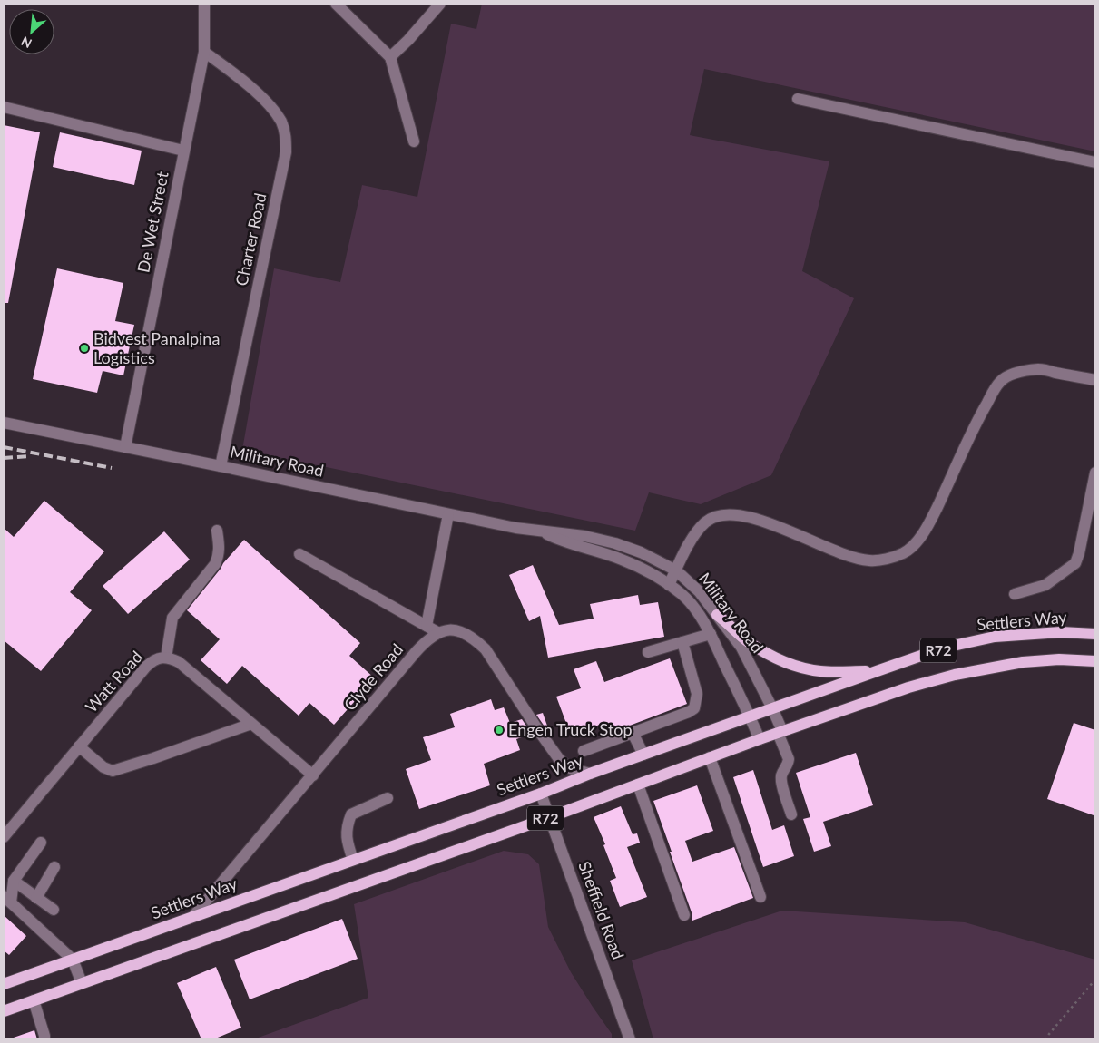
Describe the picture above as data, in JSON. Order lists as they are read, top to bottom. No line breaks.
{"streets":{"main road":["Settlers Way","R72"],"street":["De Wet Street","Charter Road","Military Road","Clyde Road","Watt Road","Sheffield Road"]},"crossings":[["De Wet Street","Charter Road"],["De Wet Street","Military Road"],["Charter Road","Military Road"],["Military Road","Settlers Way"],["Military Road","R72"],["Settlers Way","Clyde Road"],["Settlers Way","Sheffield Road"],["R72","Sheffield Road"],["Clyde Road","Watt Road"]],"places":["Bidvest Panalpina Logistics","Engen Truck Stop"],"north":"bottom left"}
